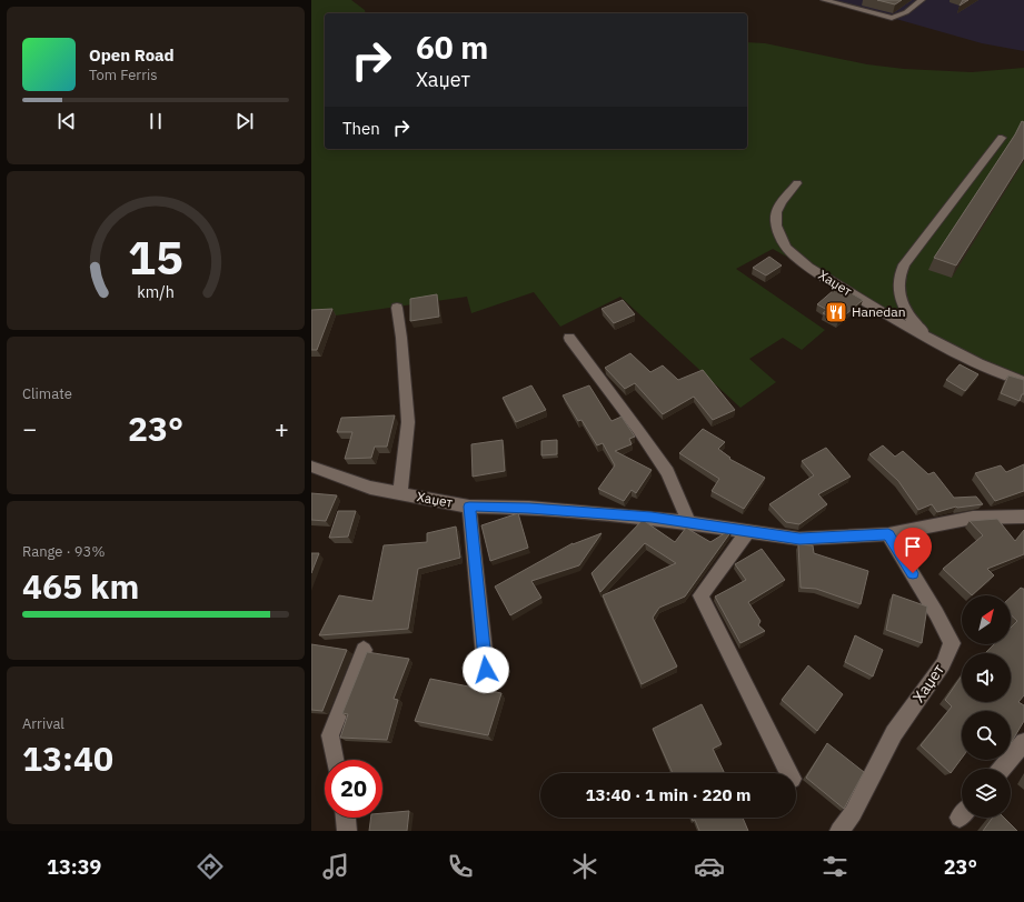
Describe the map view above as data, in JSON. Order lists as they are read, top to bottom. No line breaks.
{"streets":{"street":["Хаџет"]},"places":{"restaurant":["Hanedan"]},"north":"top right","page":{"turn":["60 m","Хаџет"],"song":["Open Road","Tom Ferris"],"then":"Then","tile":["Climate",["Range · 93%","465 km"],["Arrival","13:40"]],"heat":["−","23°","+"],"limit":"20","trip":"13:40 · 1 min · 220 m","tabs":["13:39","23°"],"gauge":["15","km/h"]}}
